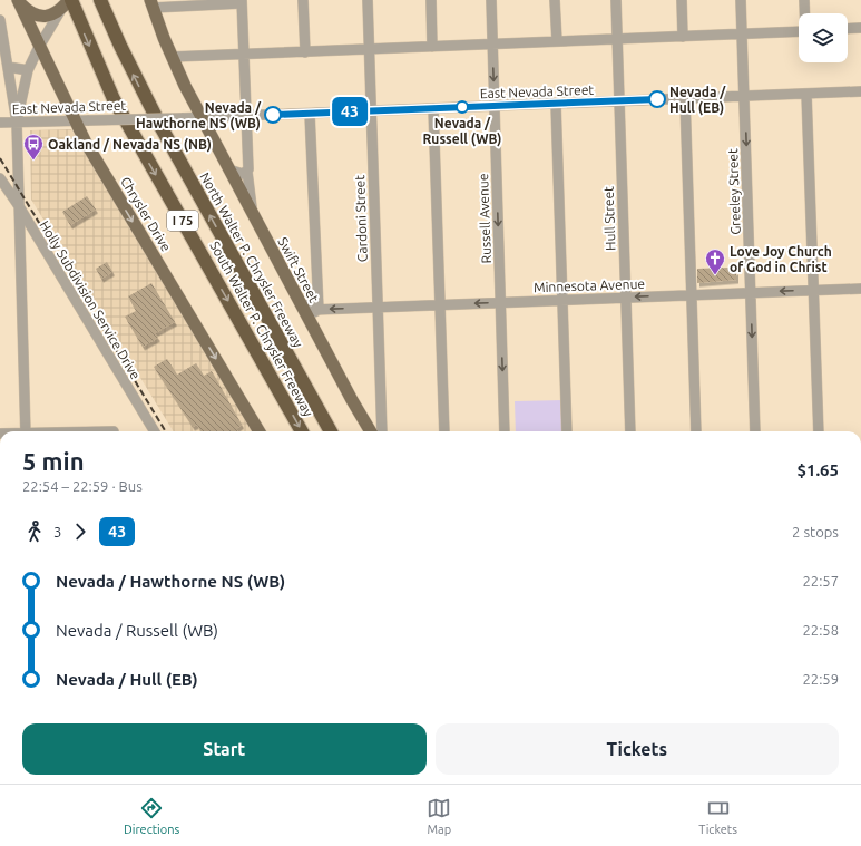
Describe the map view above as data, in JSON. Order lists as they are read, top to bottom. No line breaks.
{"streets":{"highway":["I 75","North Walter P. Chrysler Freeway","South Walter P. Chrysler Freeway"],"main road":["Chrysler Drive","Swift Street"],"street":["East Nevada Street","Greeley Street","Cardoni Street","Russell Avenue","Hull Street","Minnesota Avenue","Holly Subdivision Service Drive"]},"crossings":[["East Nevada Street","Greeley Street"],["East Nevada Street","Chrysler Drive"],["East Nevada Street","Cardoni Street"],["East Nevada Street","Russell Avenue"],["East Nevada Street","Hull Street"],["East Nevada Street","Swift Street"],["Greeley Street","Minnesota Avenue"],["Cardoni Street","Minnesota Avenue"],["Russell Avenue","Minnesota Avenue"],["Hull Street","Minnesota Avenue"],["Swift Street","Minnesota Avenue"]],"one_way":["Chrysler Drive","North Walter P. Chrysler Freeway","Minnesota Avenue","South Walter P. Chrysler Freeway"],"places":{"other":["Nevada / Hull (EB)","Nevada / Russell (WB)","Nevada / Hawthorne NS (WB)"],"bus stop":["Oakland / Nevada NS (NB)"],"church":["Love Joy Church of God in Christ"]},"lines":["bus line 43"],"page":{"on_map":"43","heading":["5 min","22:54 – 22:59 · Bus","$1.65"],"legs":["3","43","2 stops"],"list":[{"name":"Nevada / Hawthorne NS (WB)","value":"22:57"},{"name":"Nevada / Russell (WB)","value":"22:58"},{"name":"Nevada / Hull (EB)","value":"22:59"}],"buttons":["Start","Tickets"],"tabs":["Directions","Map","Tickets"]}}
